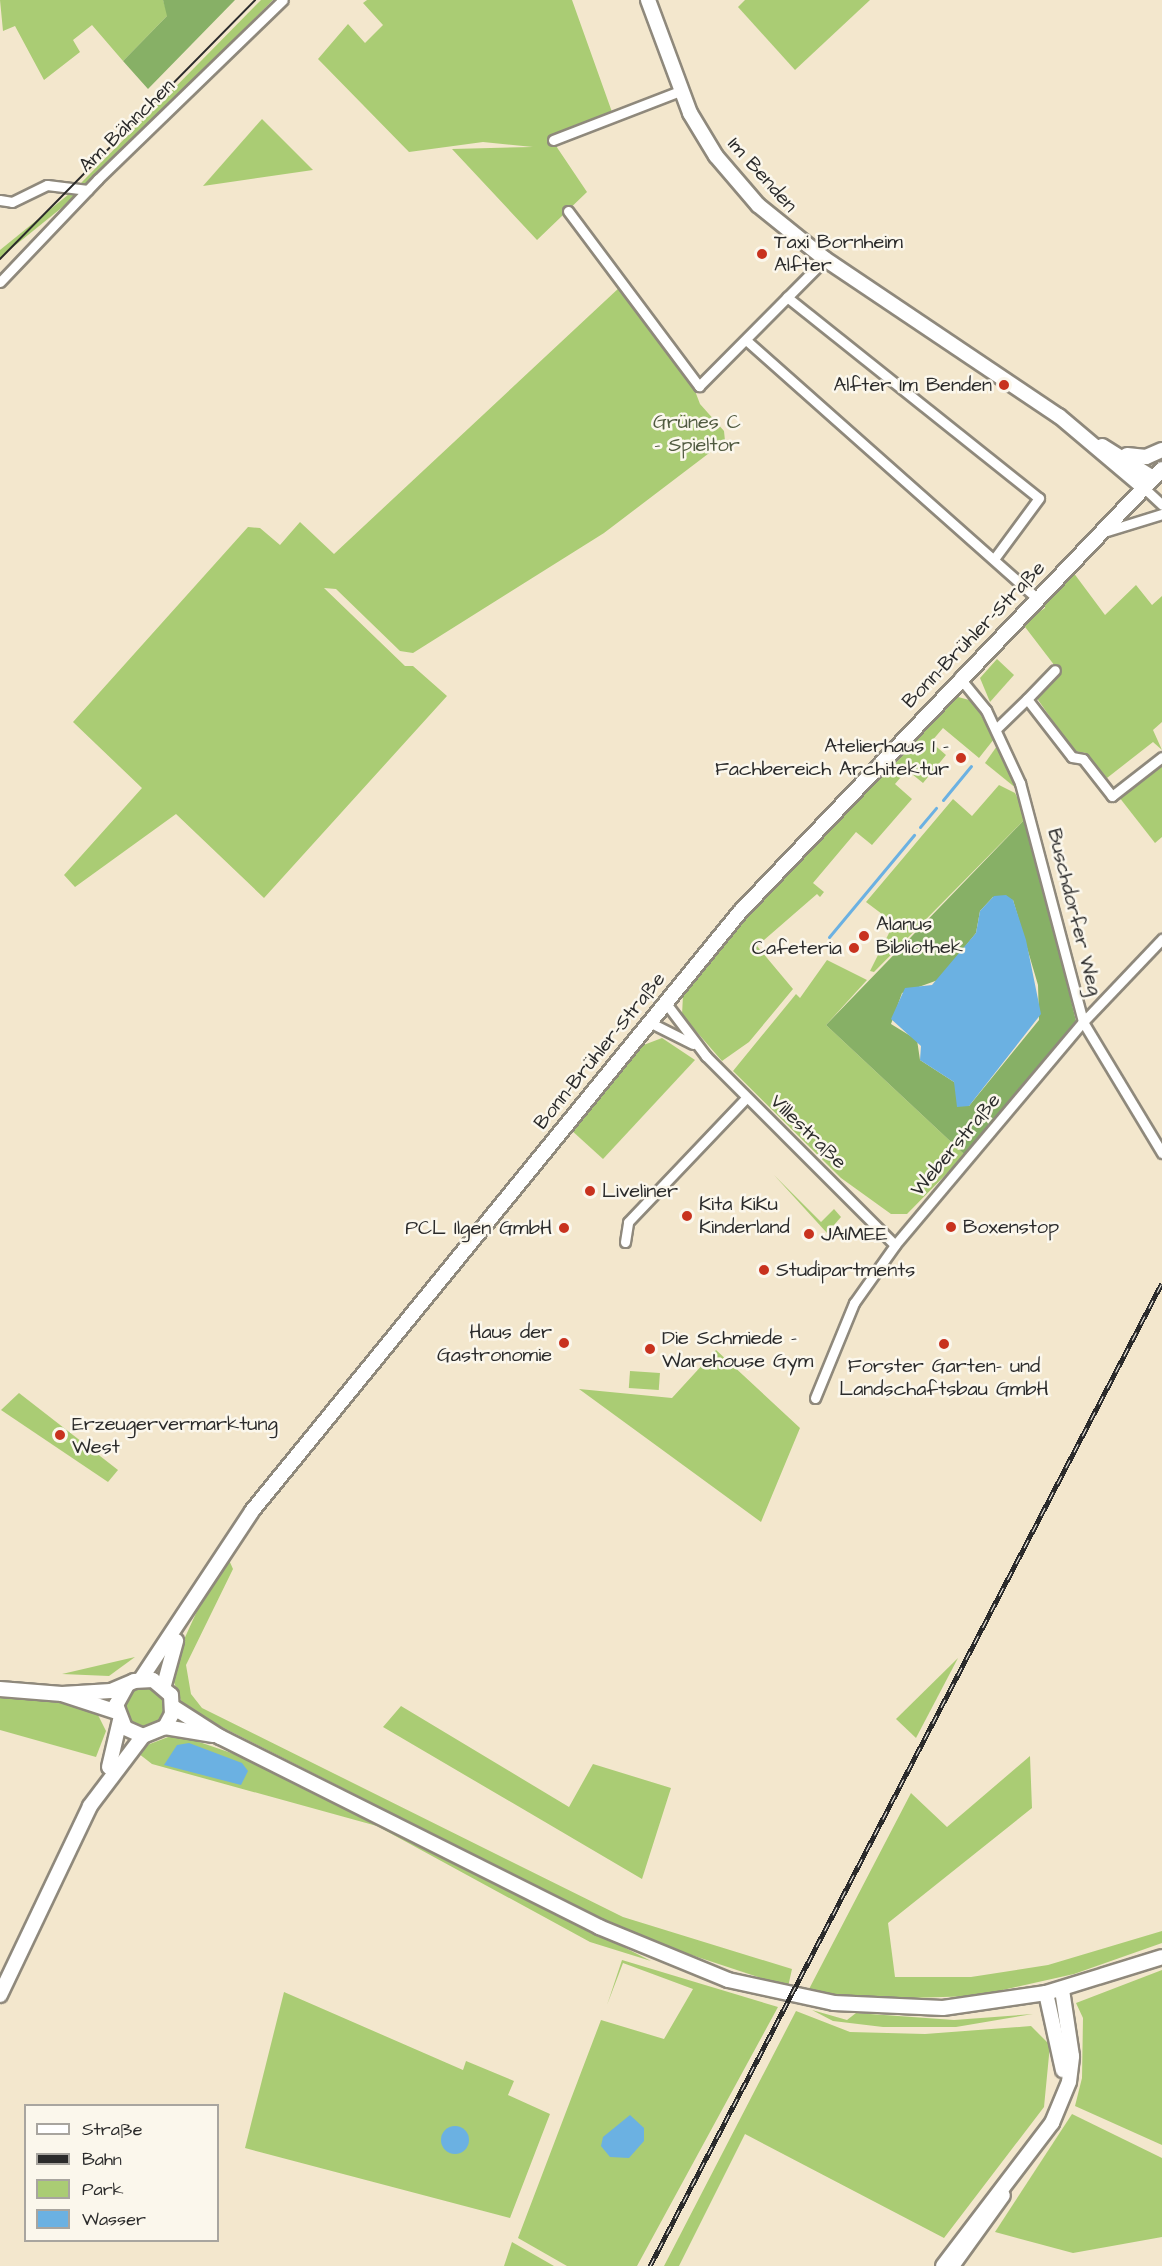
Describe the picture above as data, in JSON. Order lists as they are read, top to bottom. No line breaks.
{"streets":{"street":["Am Bähnchen","Im Benden","Bonn-Brühler-Straße","Buschdorfer Weg","Villestraße","Weberstraße"]},"crossings":[["Im Benden","Bonn-Brühler-Straße"],["Bonn-Brühler-Straße","Buschdorfer Weg"],["Bonn-Brühler-Straße","Villestraße"],["Buschdorfer Weg","Weberstraße"],["Villestraße","Weberstraße"]],"parks":["Grünes C - Spieltor"],"places":["Taxi Bornheim Alfter","Alfter Im Benden","Atelierhaus 1 – Fachbereich Architektur","Alanus Bibliothek","Cafeteria","Liveliner","Kita KiKu Kinderland","Boxenstop","PCL Ilgen GmbH","JAIMEE","Studipartments","Haus der Gastronomie","Forster Garten- und Landschaftsbau GmbH","Die Schmiede - Warehouse Gym","Erzeugervermarktung West"],"legend":["Straße","Bahn","Park","Wasser"]}
